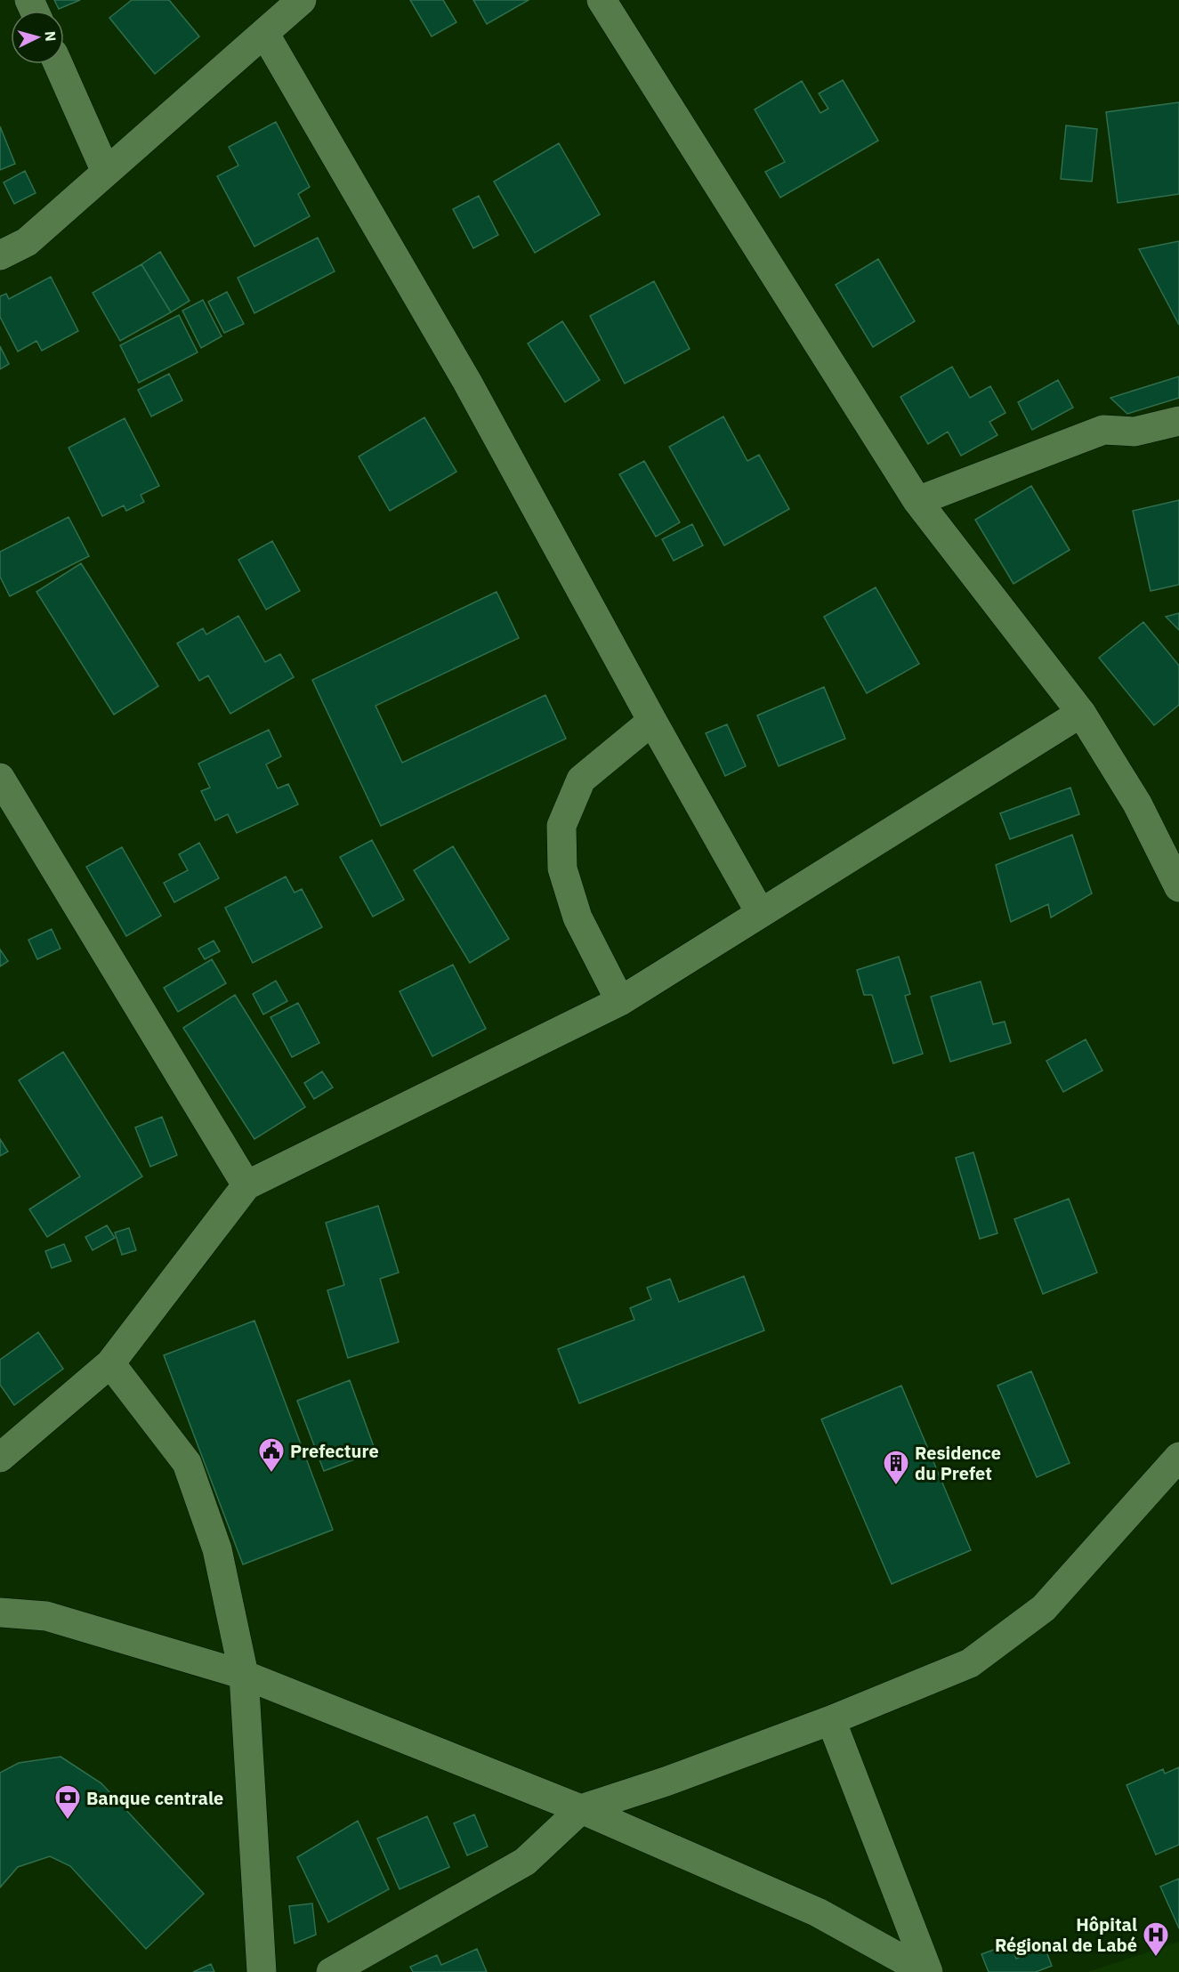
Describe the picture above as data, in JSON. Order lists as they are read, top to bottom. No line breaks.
{"places":{"public building":["Prefecture"],"building":["Residence du Prefet"],"bank":["Banque centrale"],"hospital":["Hôpital Régional de Labé"]},"north":"right"}
